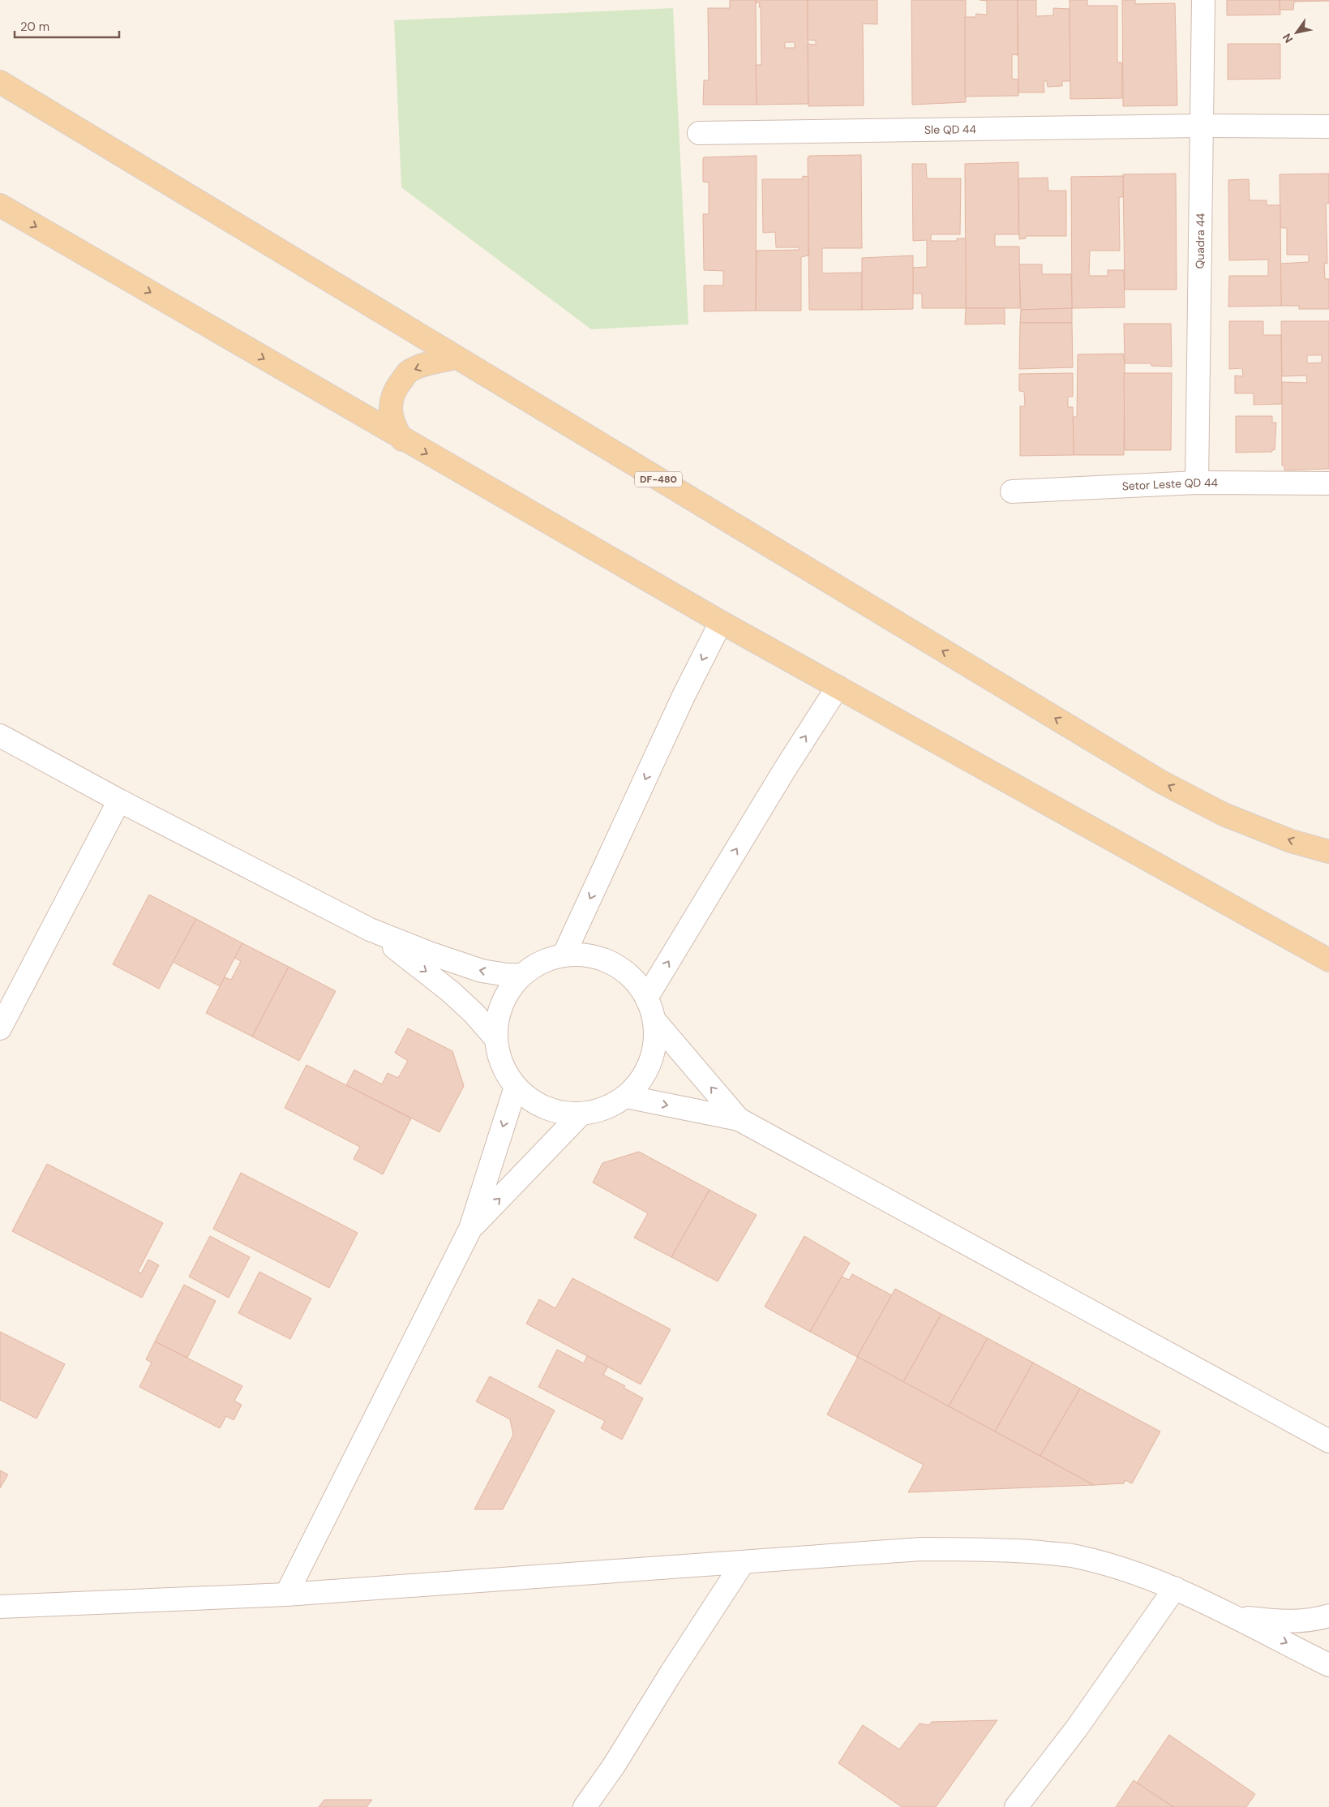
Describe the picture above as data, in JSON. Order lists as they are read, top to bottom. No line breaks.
{"streets":{"main road":["DF-480"],"street":["Sle QD 44","Quadra 44","Setor Leste QD 44"]},"crossings":[["Sle QD 44","Quadra 44"],["Quadra 44","Setor Leste QD 44"]],"scale_bar":"20 m","north":"bottom left"}
